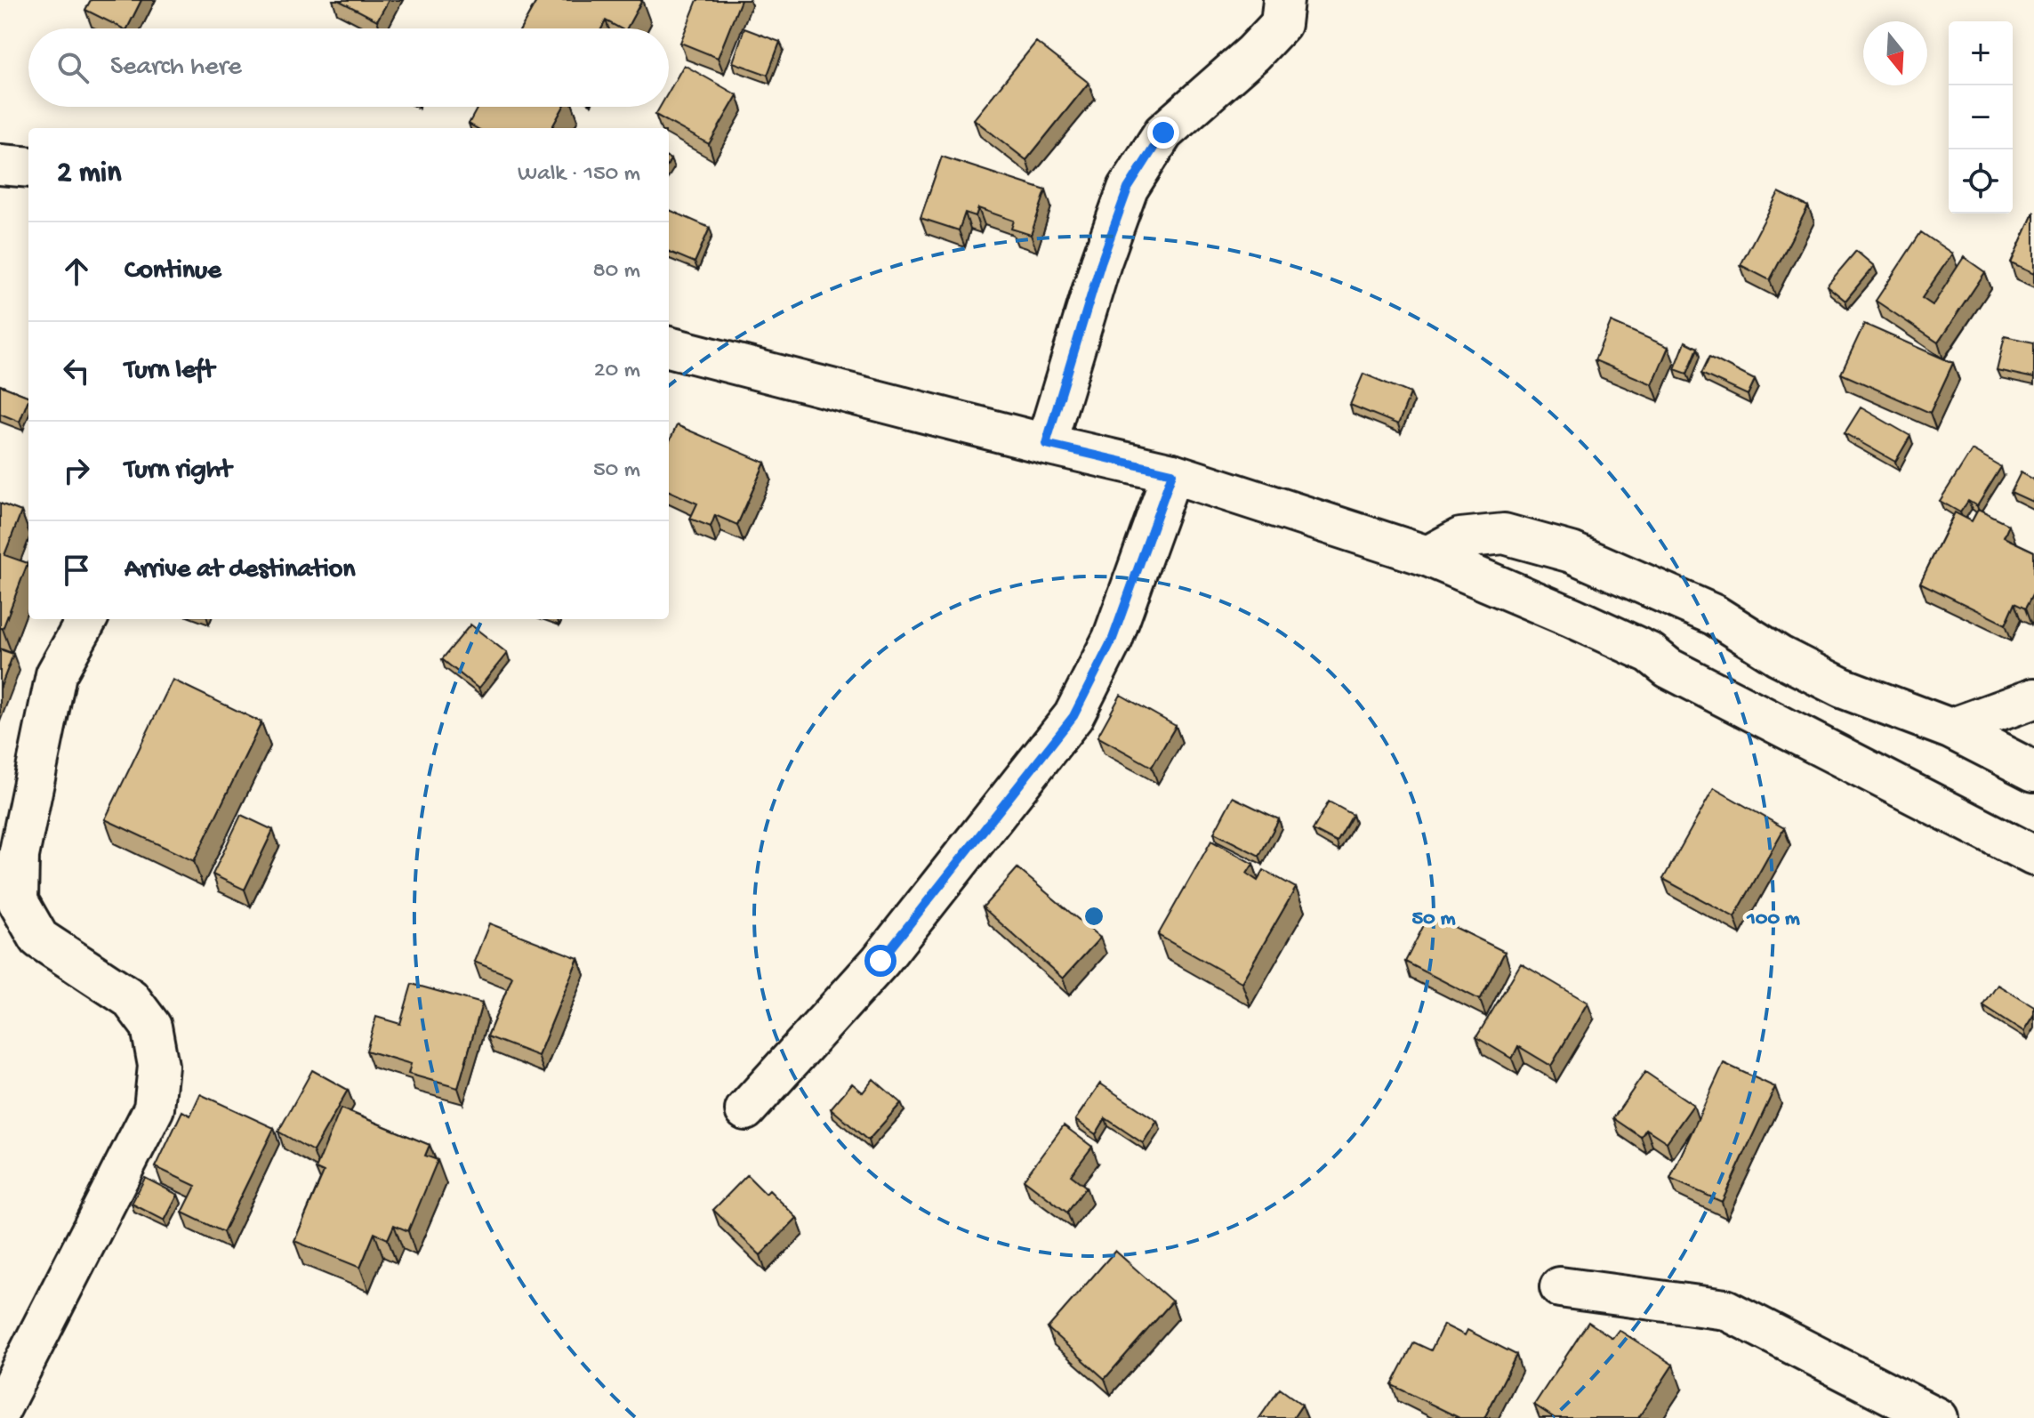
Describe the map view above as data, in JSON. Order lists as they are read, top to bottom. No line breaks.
{"north":"bottom","page":{"map_buttons":["+","−"],"search":"Search here","heading":["2 min","Walk · 150 m"],"list":[["Continue","80 m"],["Turn left","20 m"],["Turn right","50 m"],"Arrive at destination"]},"rings":["50 m","100 m"]}
